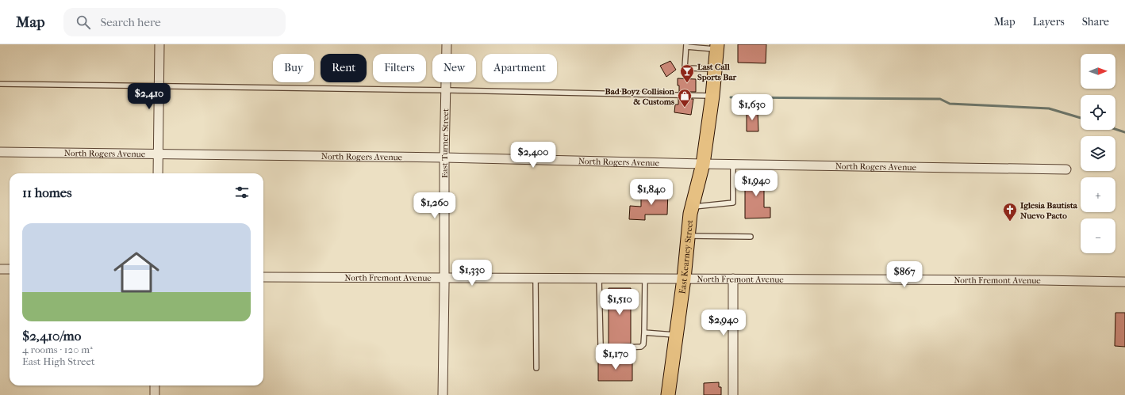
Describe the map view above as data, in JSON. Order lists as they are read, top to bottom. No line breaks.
{"streets":{"main road":["East Kearney Street"],"street":["East Turner Street","North Rogers Avenue","North Fremont Avenue"]},"crossings":[["East Turner Street","North Rogers Avenue"],["East Turner Street","North Fremont Avenue"],["North Rogers Avenue","East Kearney Street"],["East Kearney Street","North Fremont Avenue"]],"places":{"bar":["Last Call Sports Bar"],"shop":["Bad Boyz Collision & Customs"],"church":["Iglesia Bautista Nuevo Pacto"]},"north":"right","page":{"header":"Map","search":"Search here","nav":["Map","Layers","Share"],"map_buttons":["+","−"],"chip":["Buy","Rent","Filters","New","Apartment"],"price":["$2,410","$1,630","$2,400","$1,940","$1,840","$1,260","$1,330","$867","$1,510","$2,940","$1,170"],"heading":"11 homes","list":[{"name":"$2,410/mo","note":"4 rooms · 120 m² · East High Street"}]}}
